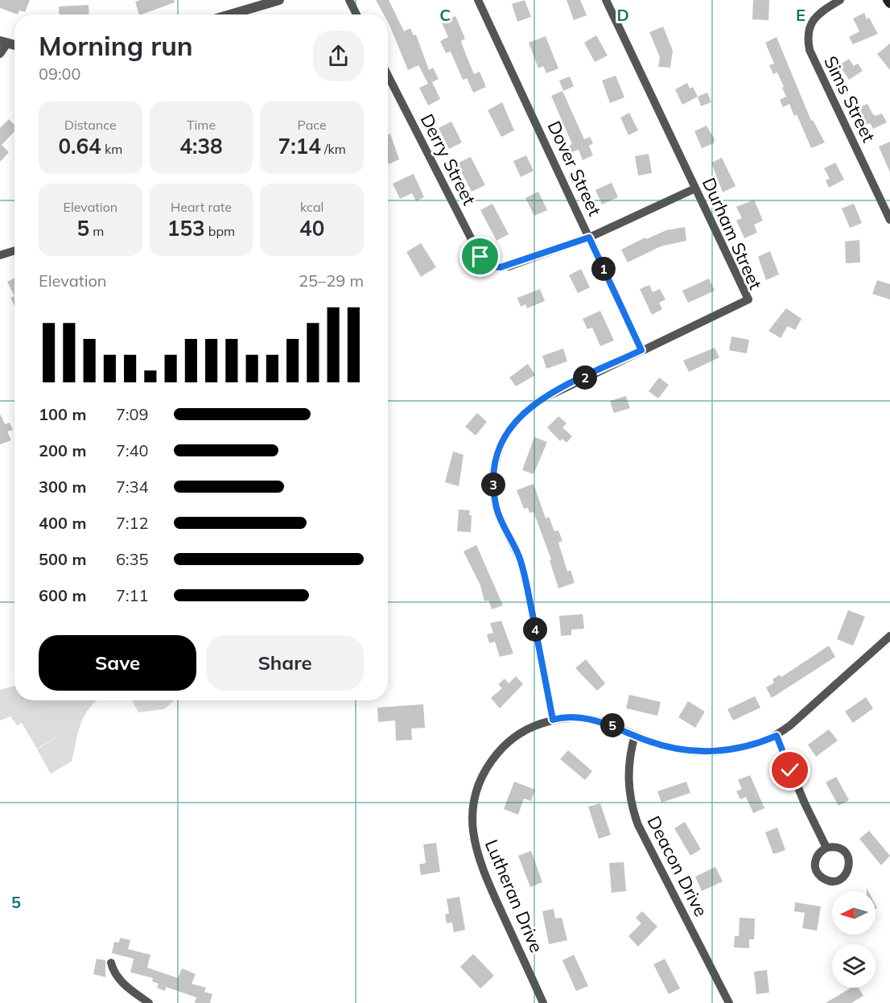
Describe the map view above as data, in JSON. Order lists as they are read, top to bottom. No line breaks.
{"streets":{"street":["Sims Street","Derry Street","Dover Street","Durham Street","Deacon Drive","Lutheran Drive"]},"crossings":[["Derry Street","Dover Street"],["Dover Street","Durham Street"],["Durham Street","Lutheran Drive"]],"north":"left","page":{"heading":["Morning run","09:00"],"stats":[["Distance","0.64 km"],["Time","4:38"],["Pace","7:14 /km"],["Elevation","5 m"],["Heart rate","153 bpm"],["kcal","40"]],"pins":["1","2","3","4","5"],"chart":["Elevation","25–29 m"],"list":[{"name":"100 m","note":"7:09"},{"name":"200 m","note":"7:40"},{"name":"300 m","note":"7:34"},{"name":"400 m","note":"7:12"},{"name":"500 m","note":"6:35"},{"name":"600 m","note":"7:11"}],"buttons":["Save","Share"]},"grid":{"columns":["C","D","E"],"rows":["5"]}}
